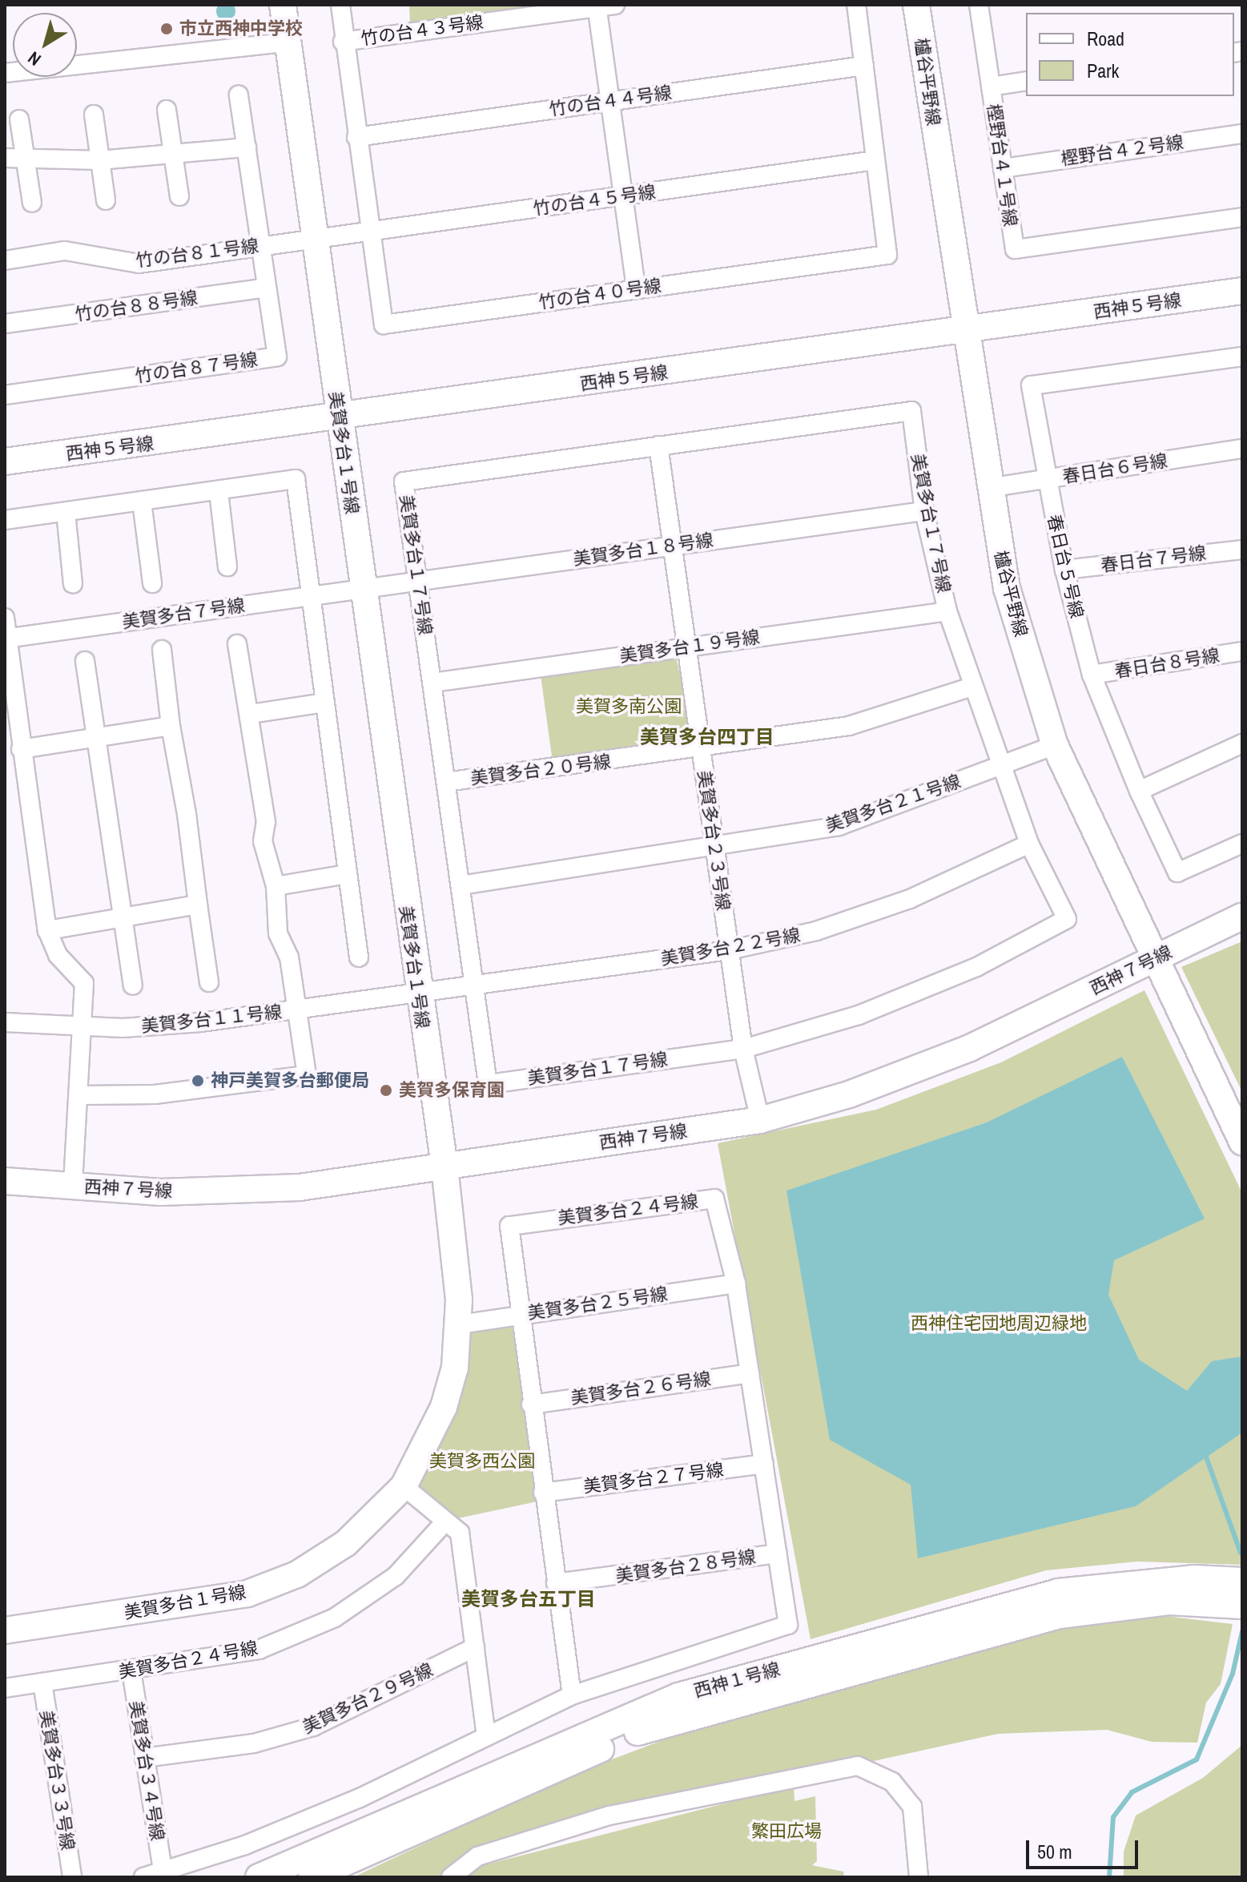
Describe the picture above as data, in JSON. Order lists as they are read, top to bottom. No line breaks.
{"streets":{"street":["竹の台４３号線","櫨谷平野線","竹の台４４号線","樫野台４２号線","樫野台４１号線","竹の台４５号線","竹の台８１号線","竹の台４０号線","竹の台８８号線","西神５号線","竹の台８７号線","美賀多台１号線","春日台６号線","美賀多台１７号線","美賀多台１８号線","春日台７号線","春日台５号線","美賀多台７号線","美賀多台１９号線","春日台８号線","美賀多台２０号線","美賀多台２１号線","美賀多台２３号線","美賀多台２２号線","西神７号線","美賀多台１１号線","美賀多台２４号線","美賀多台２５号線","美賀多台２６号線","美賀多台２７号線","美賀多台２８号線","西神１号線","美賀多台２９号線","美賀多台３４号線","美賀多台３３号線"]},"crossings":[["竹の台４３号線","竹の台４０号線"],["櫨谷平野線","西神５号線"],["櫨谷平野線","春日台６号線"],["櫨谷平野線","美賀多台２１号線"],["櫨谷平野線","西神７号線"],["竹の台４４号線","竹の台４０号線"],["樫野台４２号線","樫野台４１号線"],["竹の台４５号線","竹の台８１号線"],["竹の台４５号線","竹の台４０号線"],["竹の台４５号線","美賀多台１号線"],["竹の台８１号線","竹の台８７号線"],["竹の台８１号線","美賀多台１号線"],["竹の台８８号線","竹の台８７号線"],["西神５号線","美賀多台１号線"],["美賀多台１号線","美賀多台１８号線"],["美賀多台１号線","美賀多台７号線"],["美賀多台１号線","美賀多台２２号線"],["美賀多台１号線","西神７号線"],["美賀多台１号線","美賀多台１１号線"],["美賀多台１号線","美賀多台２５号線"],["春日台６号線","春日台５号線"],["美賀多台１７号線","美賀多台１８号線"],["美賀多台１７号線","美賀多台１９号線"],["美賀多台１７号線","美賀多台２０号線"],["美賀多台１７号線","美賀多台２１号線"],["美賀多台１７号線","美賀多台２３号線"],["美賀多台１７号線","美賀多台２２号線"],["美賀多台１８号線","美賀多台７号線"],["美賀多台１８号線","美賀多台２３号線"],["春日台７号線","春日台５号線"],["春日台５号線","春日台８号線"],["美賀多台１９号線","美賀多台２３号線"],["美賀多台２０号線","美賀多台２３号線"],["美賀多台２１号線","美賀多台２３号線"],["美賀多台２３号線","美賀多台２２号線"],["美賀多台２３号線","西神７号線"],["美賀多台２２号線","美賀多台１１号線"],["美賀多台２４号線","美賀多台２５号線"],["美賀多台２４号線","美賀多台２６号線"],["美賀多台２４号線","美賀多台２７号線"],["美賀多台２４号線","美賀多台２８号線"],["美賀多台２４号線","美賀多台３４号線"],["美賀多台２４号線","美賀多台３３号線"],["美賀多台２９号線","美賀多台３４号線"]],"districts":["美賀多台四丁目","美賀多台五丁目"],"parks":["美賀多南公園","西神住宅団地周辺緑地","美賀多西公園","繁田広場"],"places":["市立西神中学校","神戸美賀多台郵便局","美賀多保育園"],"legend":["Road","Park"],"scale_bar":"50 m","north":"bottom left"}
